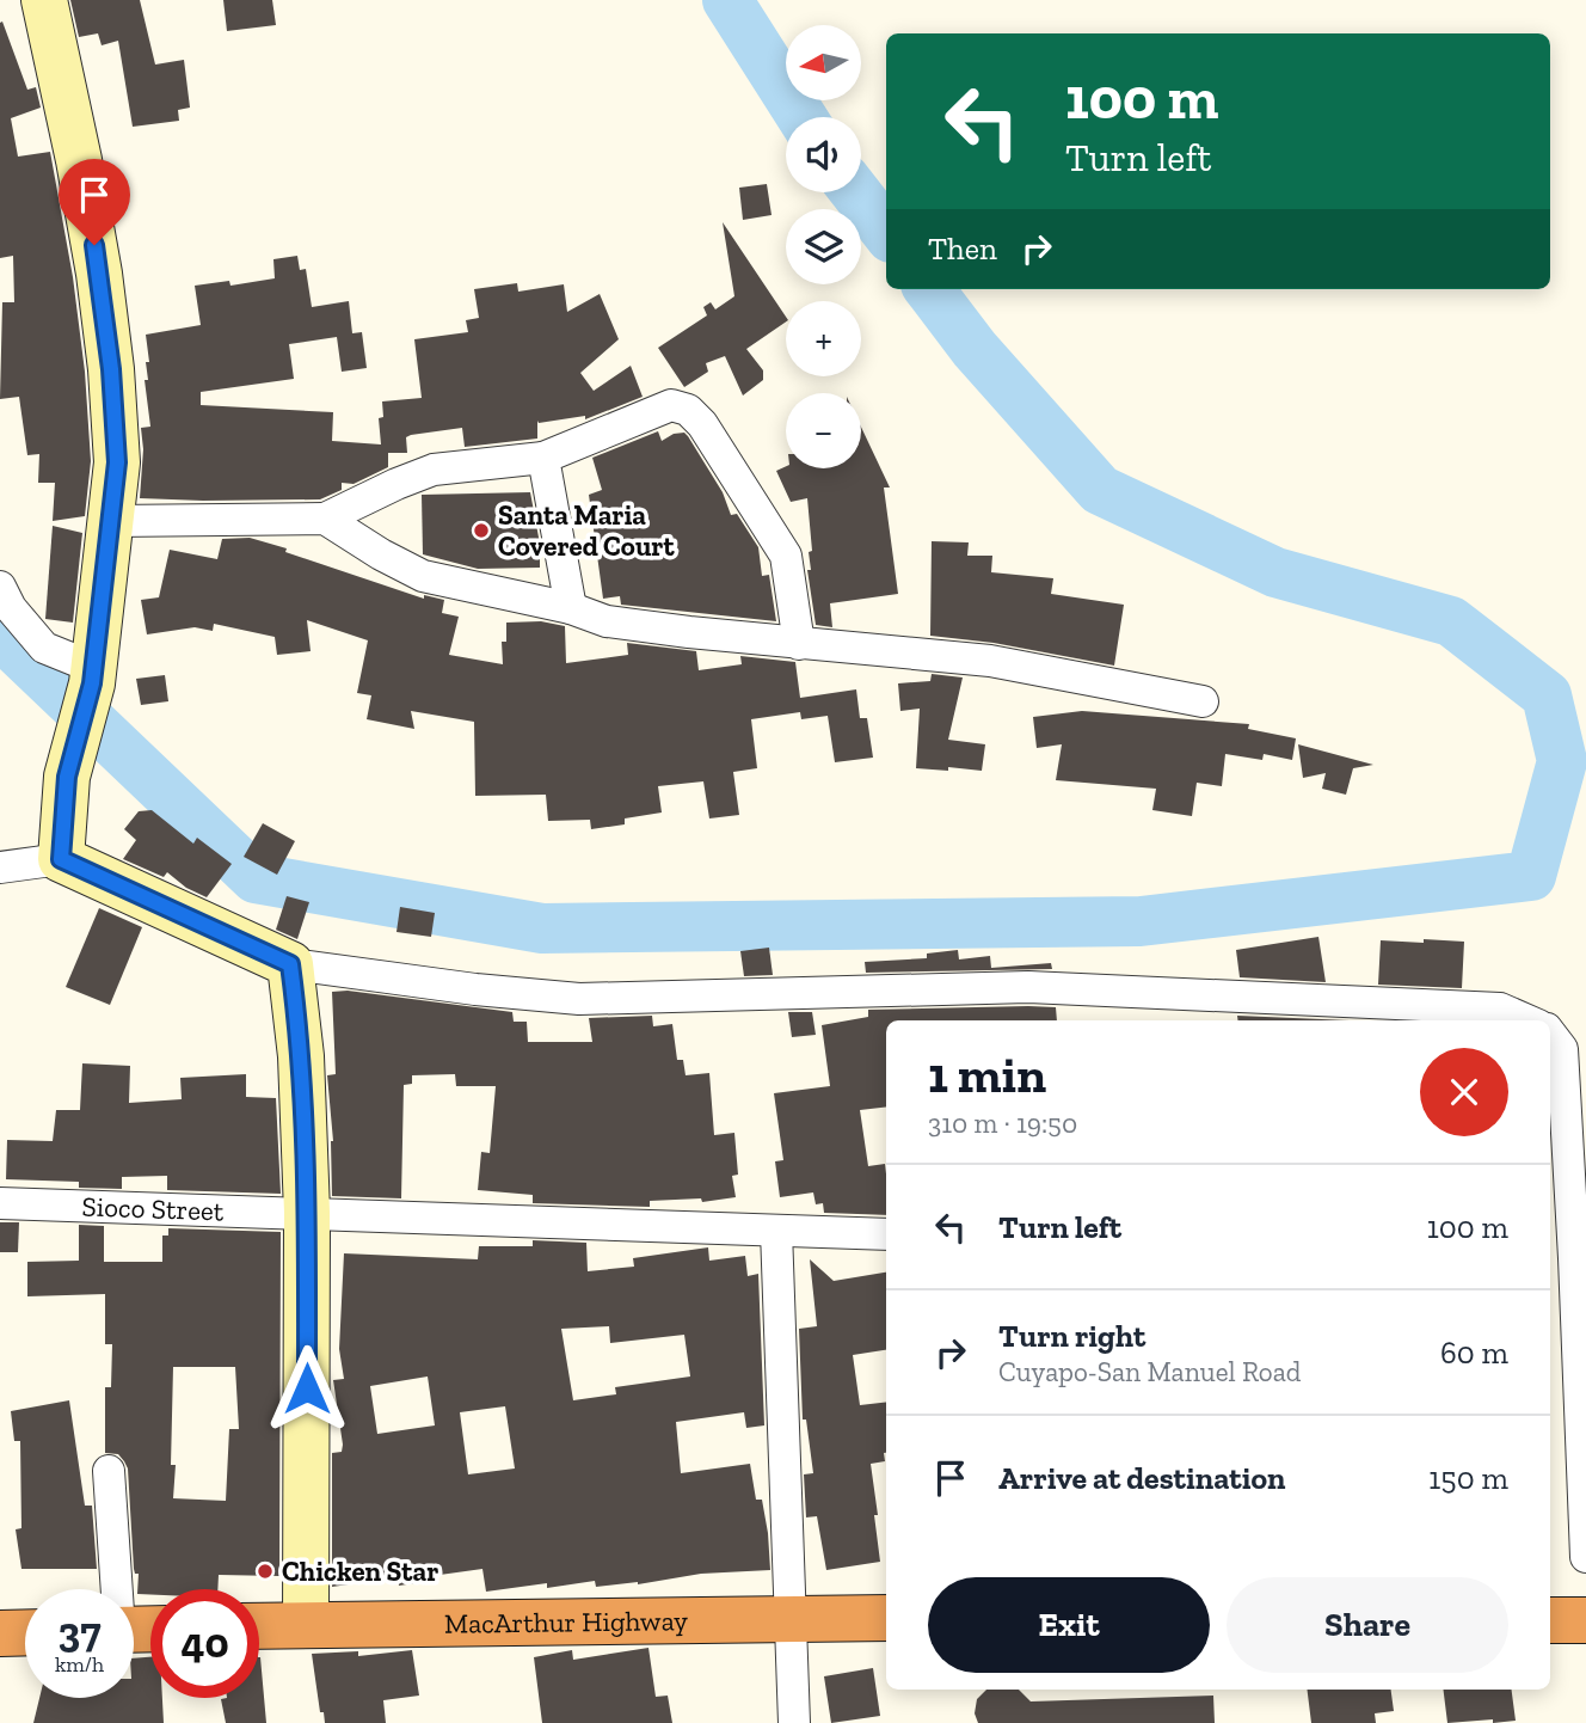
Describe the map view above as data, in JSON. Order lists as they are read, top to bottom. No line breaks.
{"streets":{"highway":["MacArthur Highway"],"street":["Sioco Street"]},"places":["Santa Maria Covered Court","Chicken Star"],"north":"left","page":{"map_buttons":["+","−"],"turn":["100 m","Turn left"],"then":"Then","heading":["1 min","310 m · 19:50"],"list":[{"name":"Turn left","value":"100 m"},{"name":"Turn right","note":"Cuyapo-San Manuel Road","value":"60 m"},{"name":"Arrive at destination","value":"150 m"}],"buttons":["Exit","Share"],"speed":"37 km/h","limit":"40"}}
